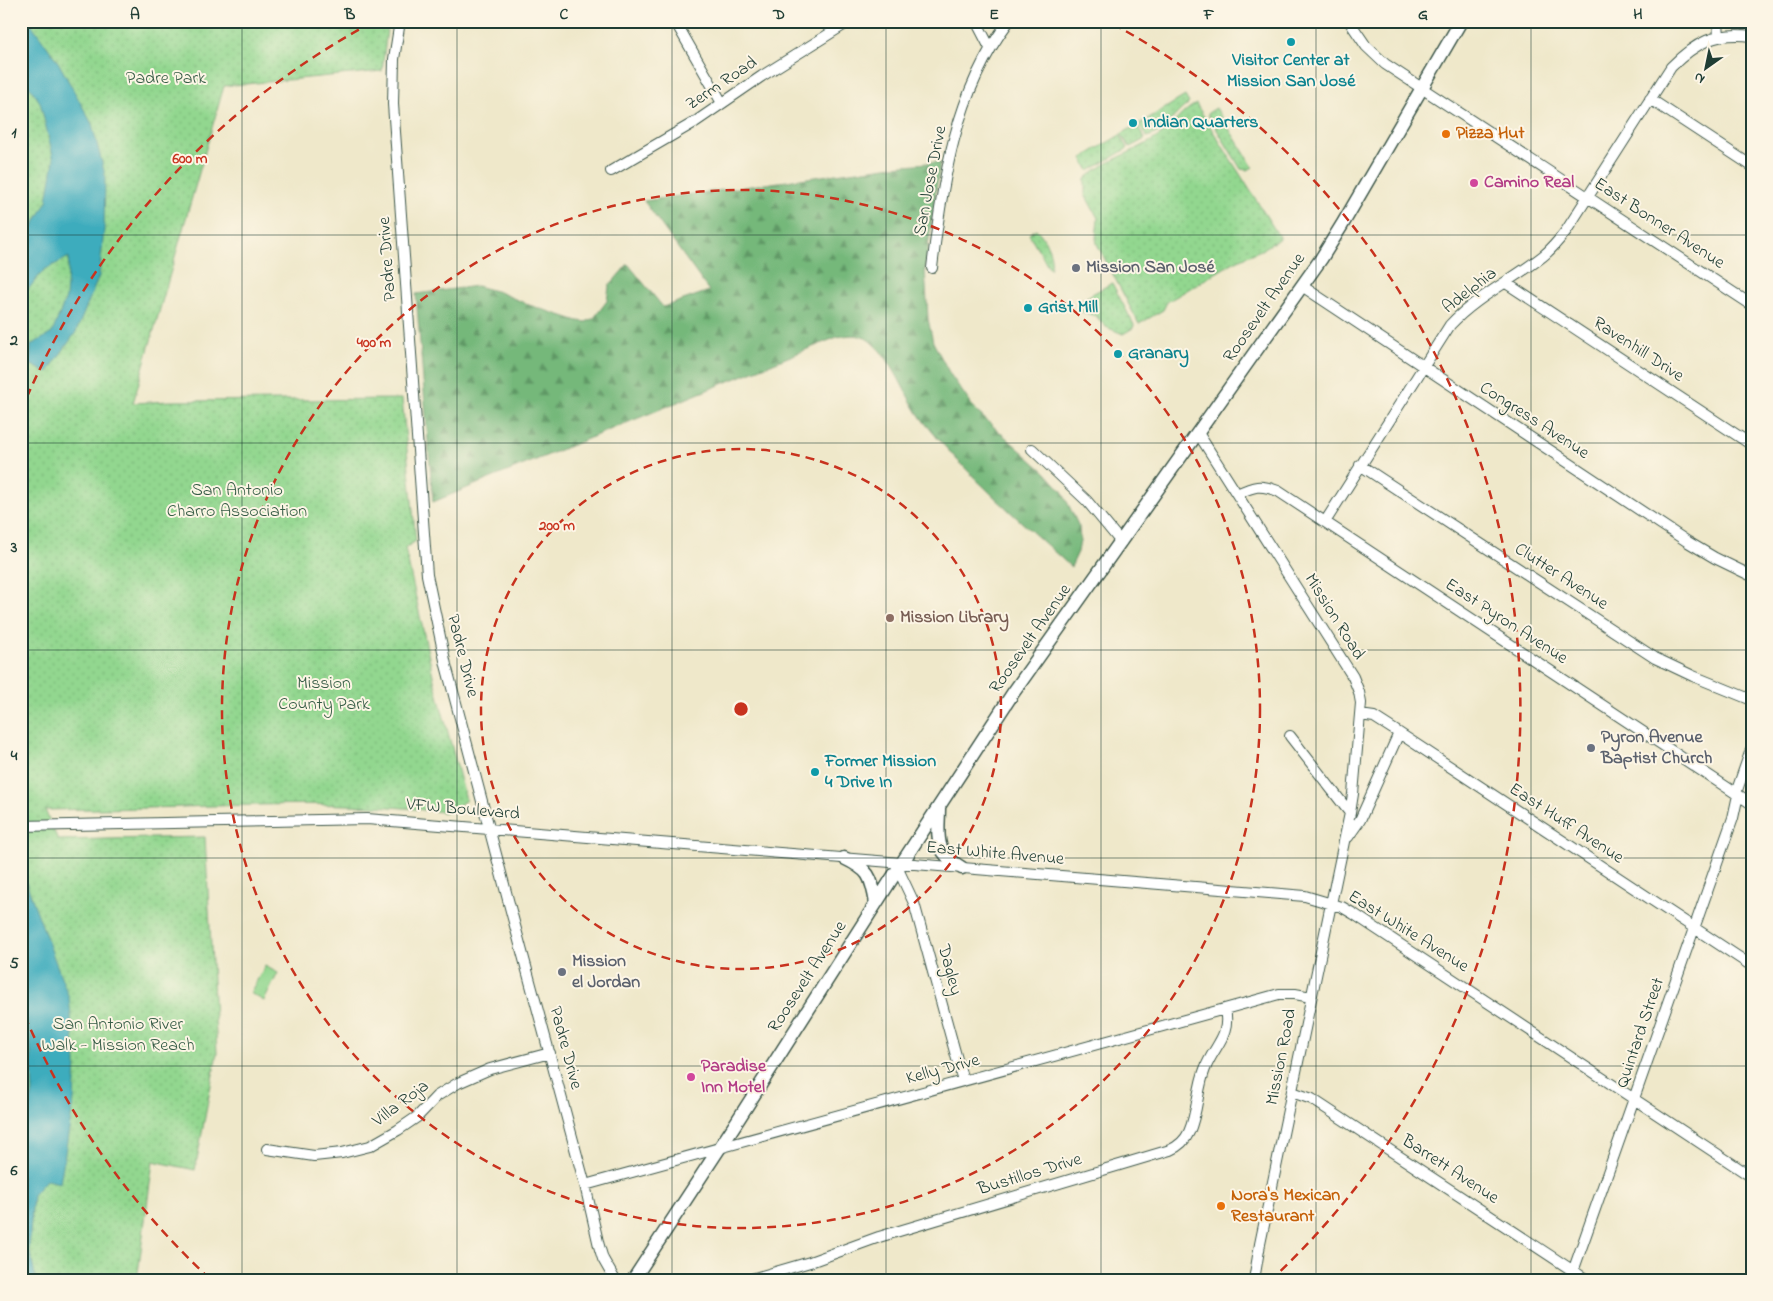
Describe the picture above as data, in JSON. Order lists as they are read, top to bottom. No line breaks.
{"streets":{"main road":["Roosevelt Avenue"],"street":["Zerm Road","San Jose Drive","East Bonner Avenue","Padre Drive","Adelphia","Ravenhill Drive","Congress Avenue","Clutter Avenue","Mission Road","East Pyron Avenue","VFW Boulevard","East Huff Avenue","East White Avenue","Dagley","Quintard Street","Kelly Drive","Villa Roja","Barrett Avenue","Bustillos Drive"]},"crossings":[["East Bonner Avenue","Adelphia"],["East Bonner Avenue","Roosevelt Avenue"],["Padre Drive","VFW Boulevard"],["Padre Drive","Kelly Drive"],["Padre Drive","Villa Roja"],["Adelphia","Ravenhill Drive"],["Adelphia","Congress Avenue"],["Adelphia","Clutter Avenue"],["Adelphia","East Pyron Avenue"],["Roosevelt Avenue","Congress Avenue"],["Roosevelt Avenue","Mission Road"],["Roosevelt Avenue","VFW Boulevard"],["Roosevelt Avenue","East White Avenue"],["Roosevelt Avenue","Dagley"],["Roosevelt Avenue","Kelly Drive"],["Mission Road","East Pyron Avenue"],["Mission Road","East Huff Avenue"],["Mission Road","East White Avenue"],["Mission Road","Kelly Drive"],["Mission Road","Barrett Avenue"],["East Pyron Avenue","Quintard Street"],["VFW Boulevard","East White Avenue"],["VFW Boulevard","Dagley"],["East Huff Avenue","Quintard Street"],["East White Avenue","Dagley"],["East White Avenue","Quintard Street"],["Dagley","Kelly Drive"],["Quintard Street","Barrett Avenue"],["Kelly Drive","Bustillos Drive"]],"parks":["Padre Park","San Antonio Charro Association","Mission County Park","San Antonio River Walk - Mission Reach"],"places":["Visitor Center at Mission San José","Indian Quarters","Pizza Hut","Camino Real","Mission San José","Grist Mill","Granary","Mission Library","Pyron Avenue Baptist Church","Former Mission 4 Drive In","Mission el Jordan","Paradise Inn Motel","Nora's Mexican Restaurant"],"north":"bottom left","grid":{"columns":["A","B","C","D","E","F","G","H"],"rows":["1","2","3","4","5","6"]},"rings":["600 m","400 m","200 m"]}
